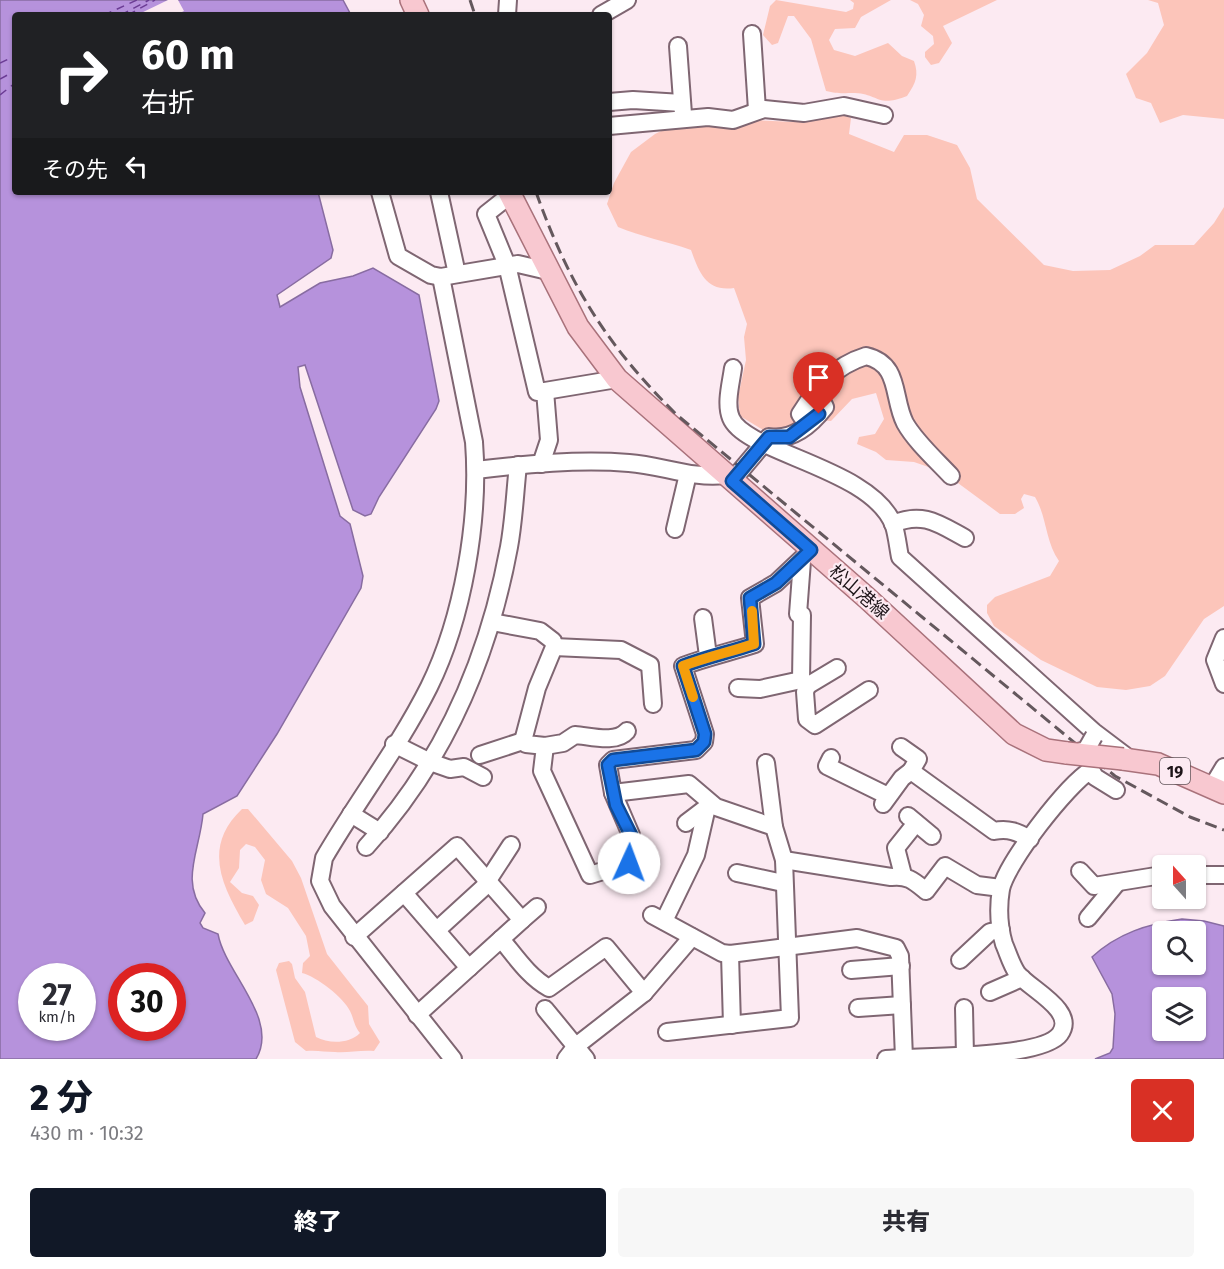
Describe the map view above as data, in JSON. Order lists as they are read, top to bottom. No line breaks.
{"streets":{"main road":["松山港線","19"]},"north":"top","page":{"turn":["60 m","右折"],"then":"その先","speed":"27 km/h","limit":"30","heading":["2 分","430 m · 10:32"],"buttons":["終了","共有"]}}
